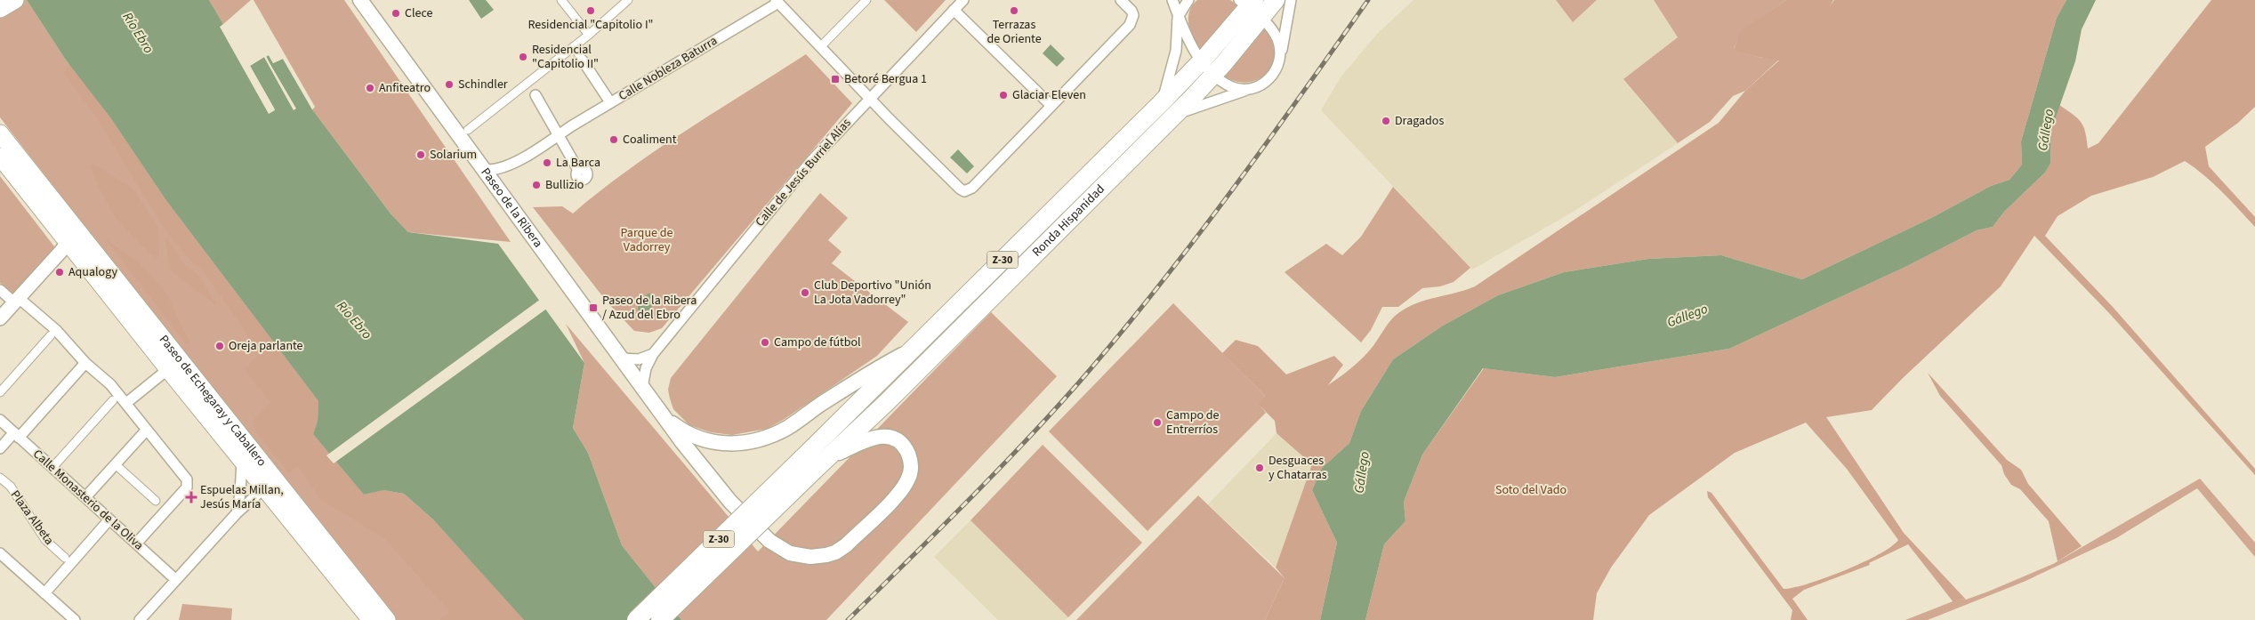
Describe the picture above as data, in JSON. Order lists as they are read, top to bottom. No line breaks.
{"streets":{"highway":["Ronda Hispanidad","Z-30"],"main road":["Paseo de la Ribera","Paseo de Echegaray y Caballero"],"street":["Calle Nobleza Baturra","Calle de Jesús Burriel Alías","Calle Monasterio de la Oliva","Plaza Albeta"]},"crossings":[["Calle Nobleza Baturra","Paseo de la Ribera"],["Calle de Jesús Burriel Alías","Paseo de la Ribera"],["Ronda Hispanidad","Z-30"]],"water":["Río Ebro","Gállego"],"parks":["Parque de Vadorrey","Soto del Vado"],"places":{"other":["Residencial \"Capitolio I\"","Terrazas de Oriente","Clece","Residencial \"Capitolio II\"","Schindler","Anfiteatro","Glaciar Eleven","Dragados","Coaliment","Solarium","La Barca","Bullizio","Aqualogy","Club Deportivo \"Unión La Jota Vadorrey\"","Campo de fútbol","Oreja parlante","Campo de Entrerríos","Desguaces y Chatarras"],"transit":["Betoré Bergua 1","Paseo de la Ribera / Azud del Ebro"],"health":["Espuelas Millan, Jesús María"]}}
